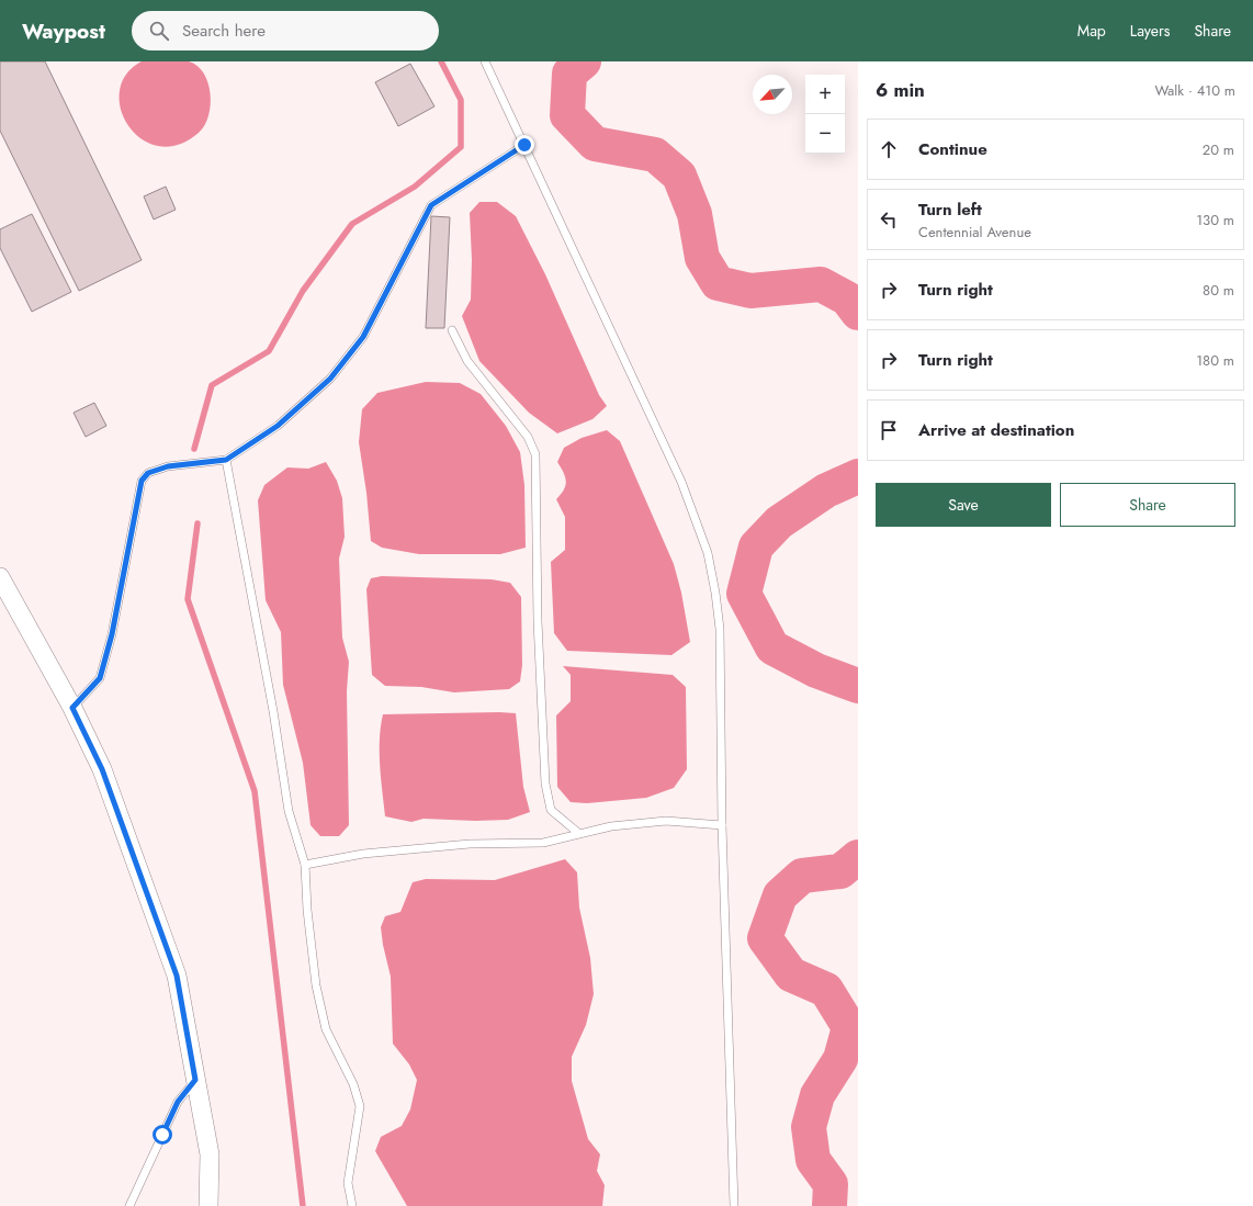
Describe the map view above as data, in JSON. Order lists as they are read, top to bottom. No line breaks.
{"north":"bottom left","page":{"header":"Waypost","search":"Search here","nav":["Map","Layers","Share"],"heading":["6 min","Walk · 410 m"],"map_buttons":["+","−"],"list":[["Continue","20 m"],["Turn left","Centennial Avenue","130 m"],["Turn right","80 m"],["Turn right","180 m"],"Arrive at destination"],"buttons":["Save","Share"]}}
